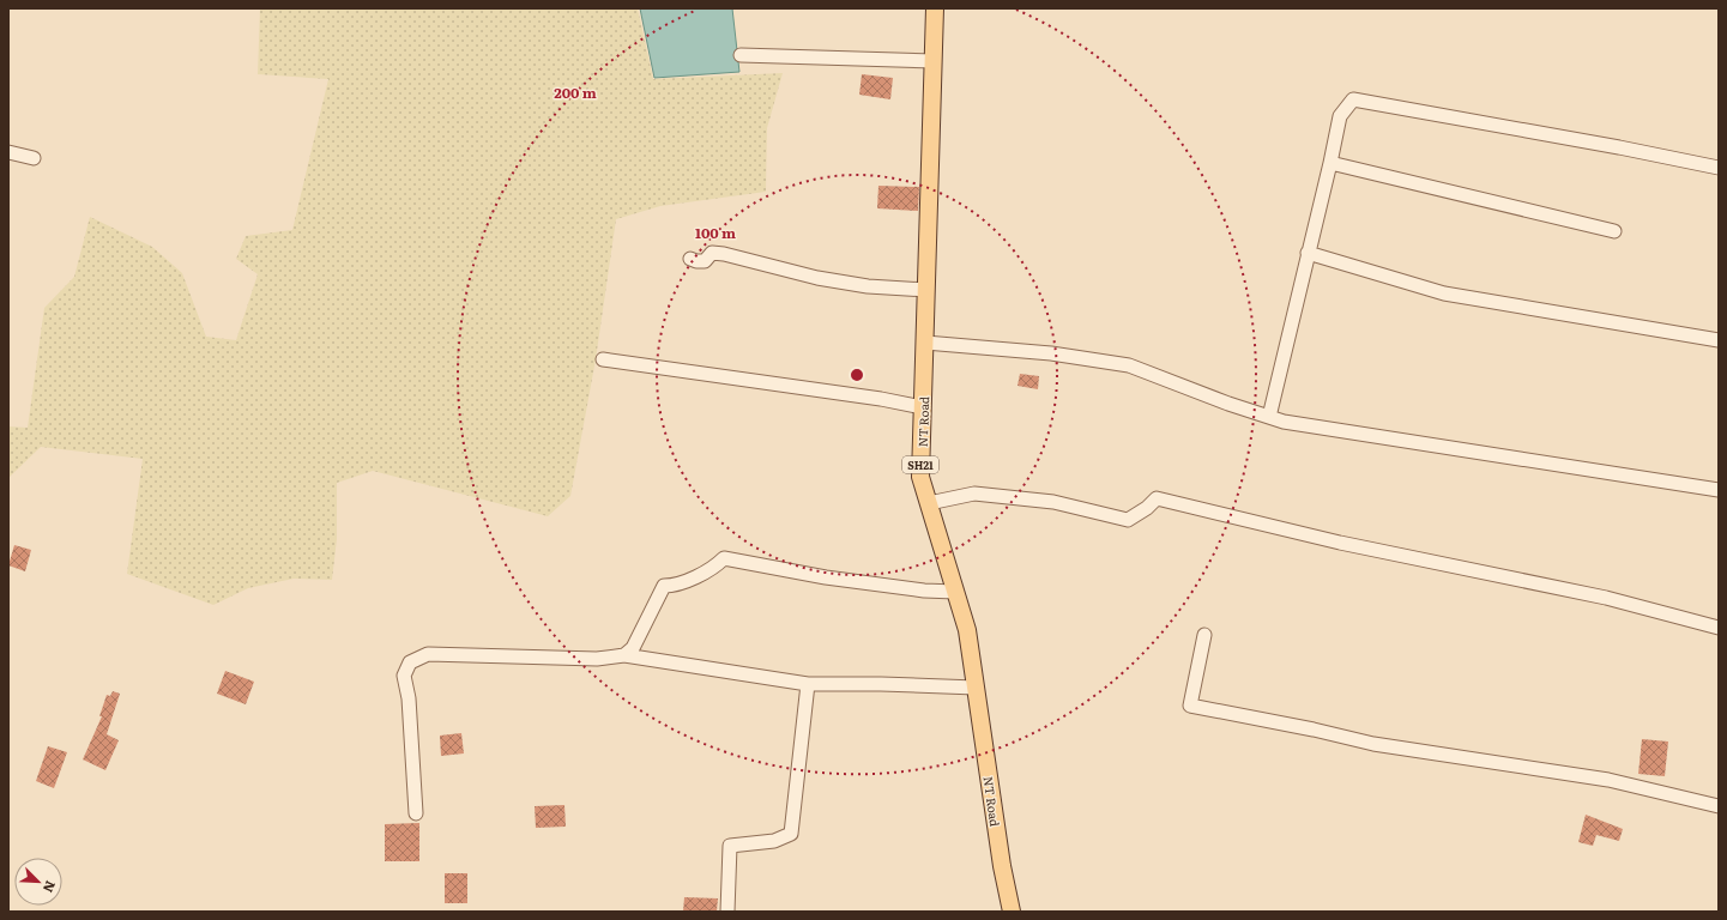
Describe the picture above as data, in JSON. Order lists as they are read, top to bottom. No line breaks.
{"streets":{"main road":["NT Road","SH21"]},"north":"bottom right","rings":["200 m","100 m"]}
